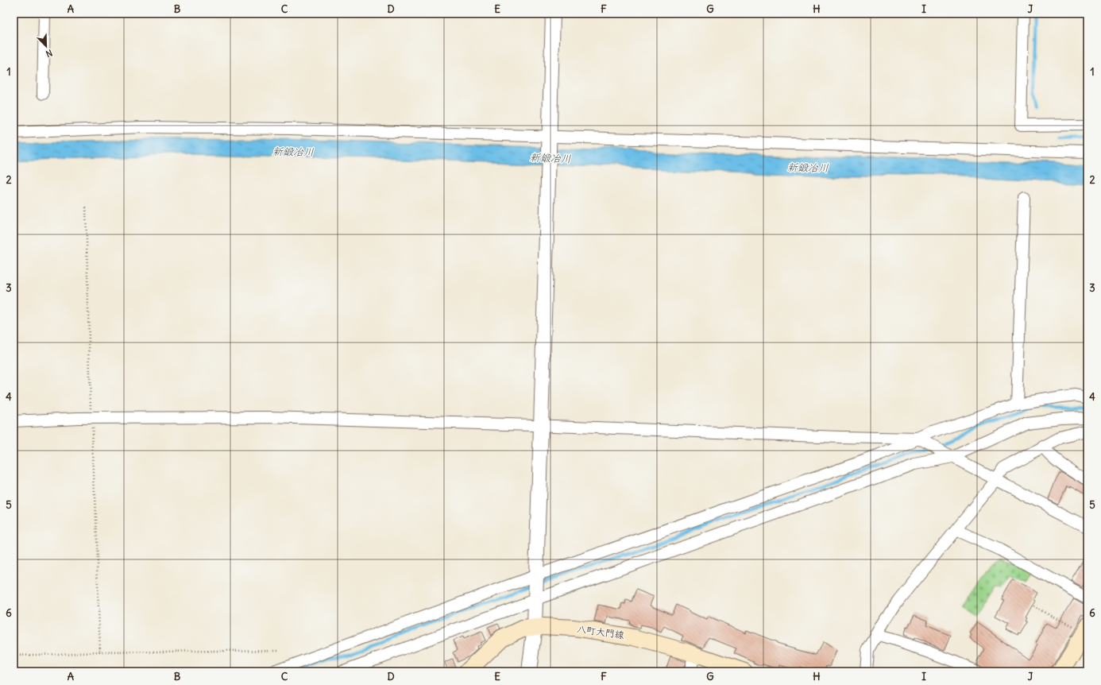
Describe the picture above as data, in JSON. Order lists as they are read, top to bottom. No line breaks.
{"streets":{"main road":["八町大門線"]},"water":["新鍛冶川"],"north":"bottom right","grid":{"columns":["A","B","C","D","E","F","G","H","I","J"],"rows":["1","2","3","4","5","6"]}}
